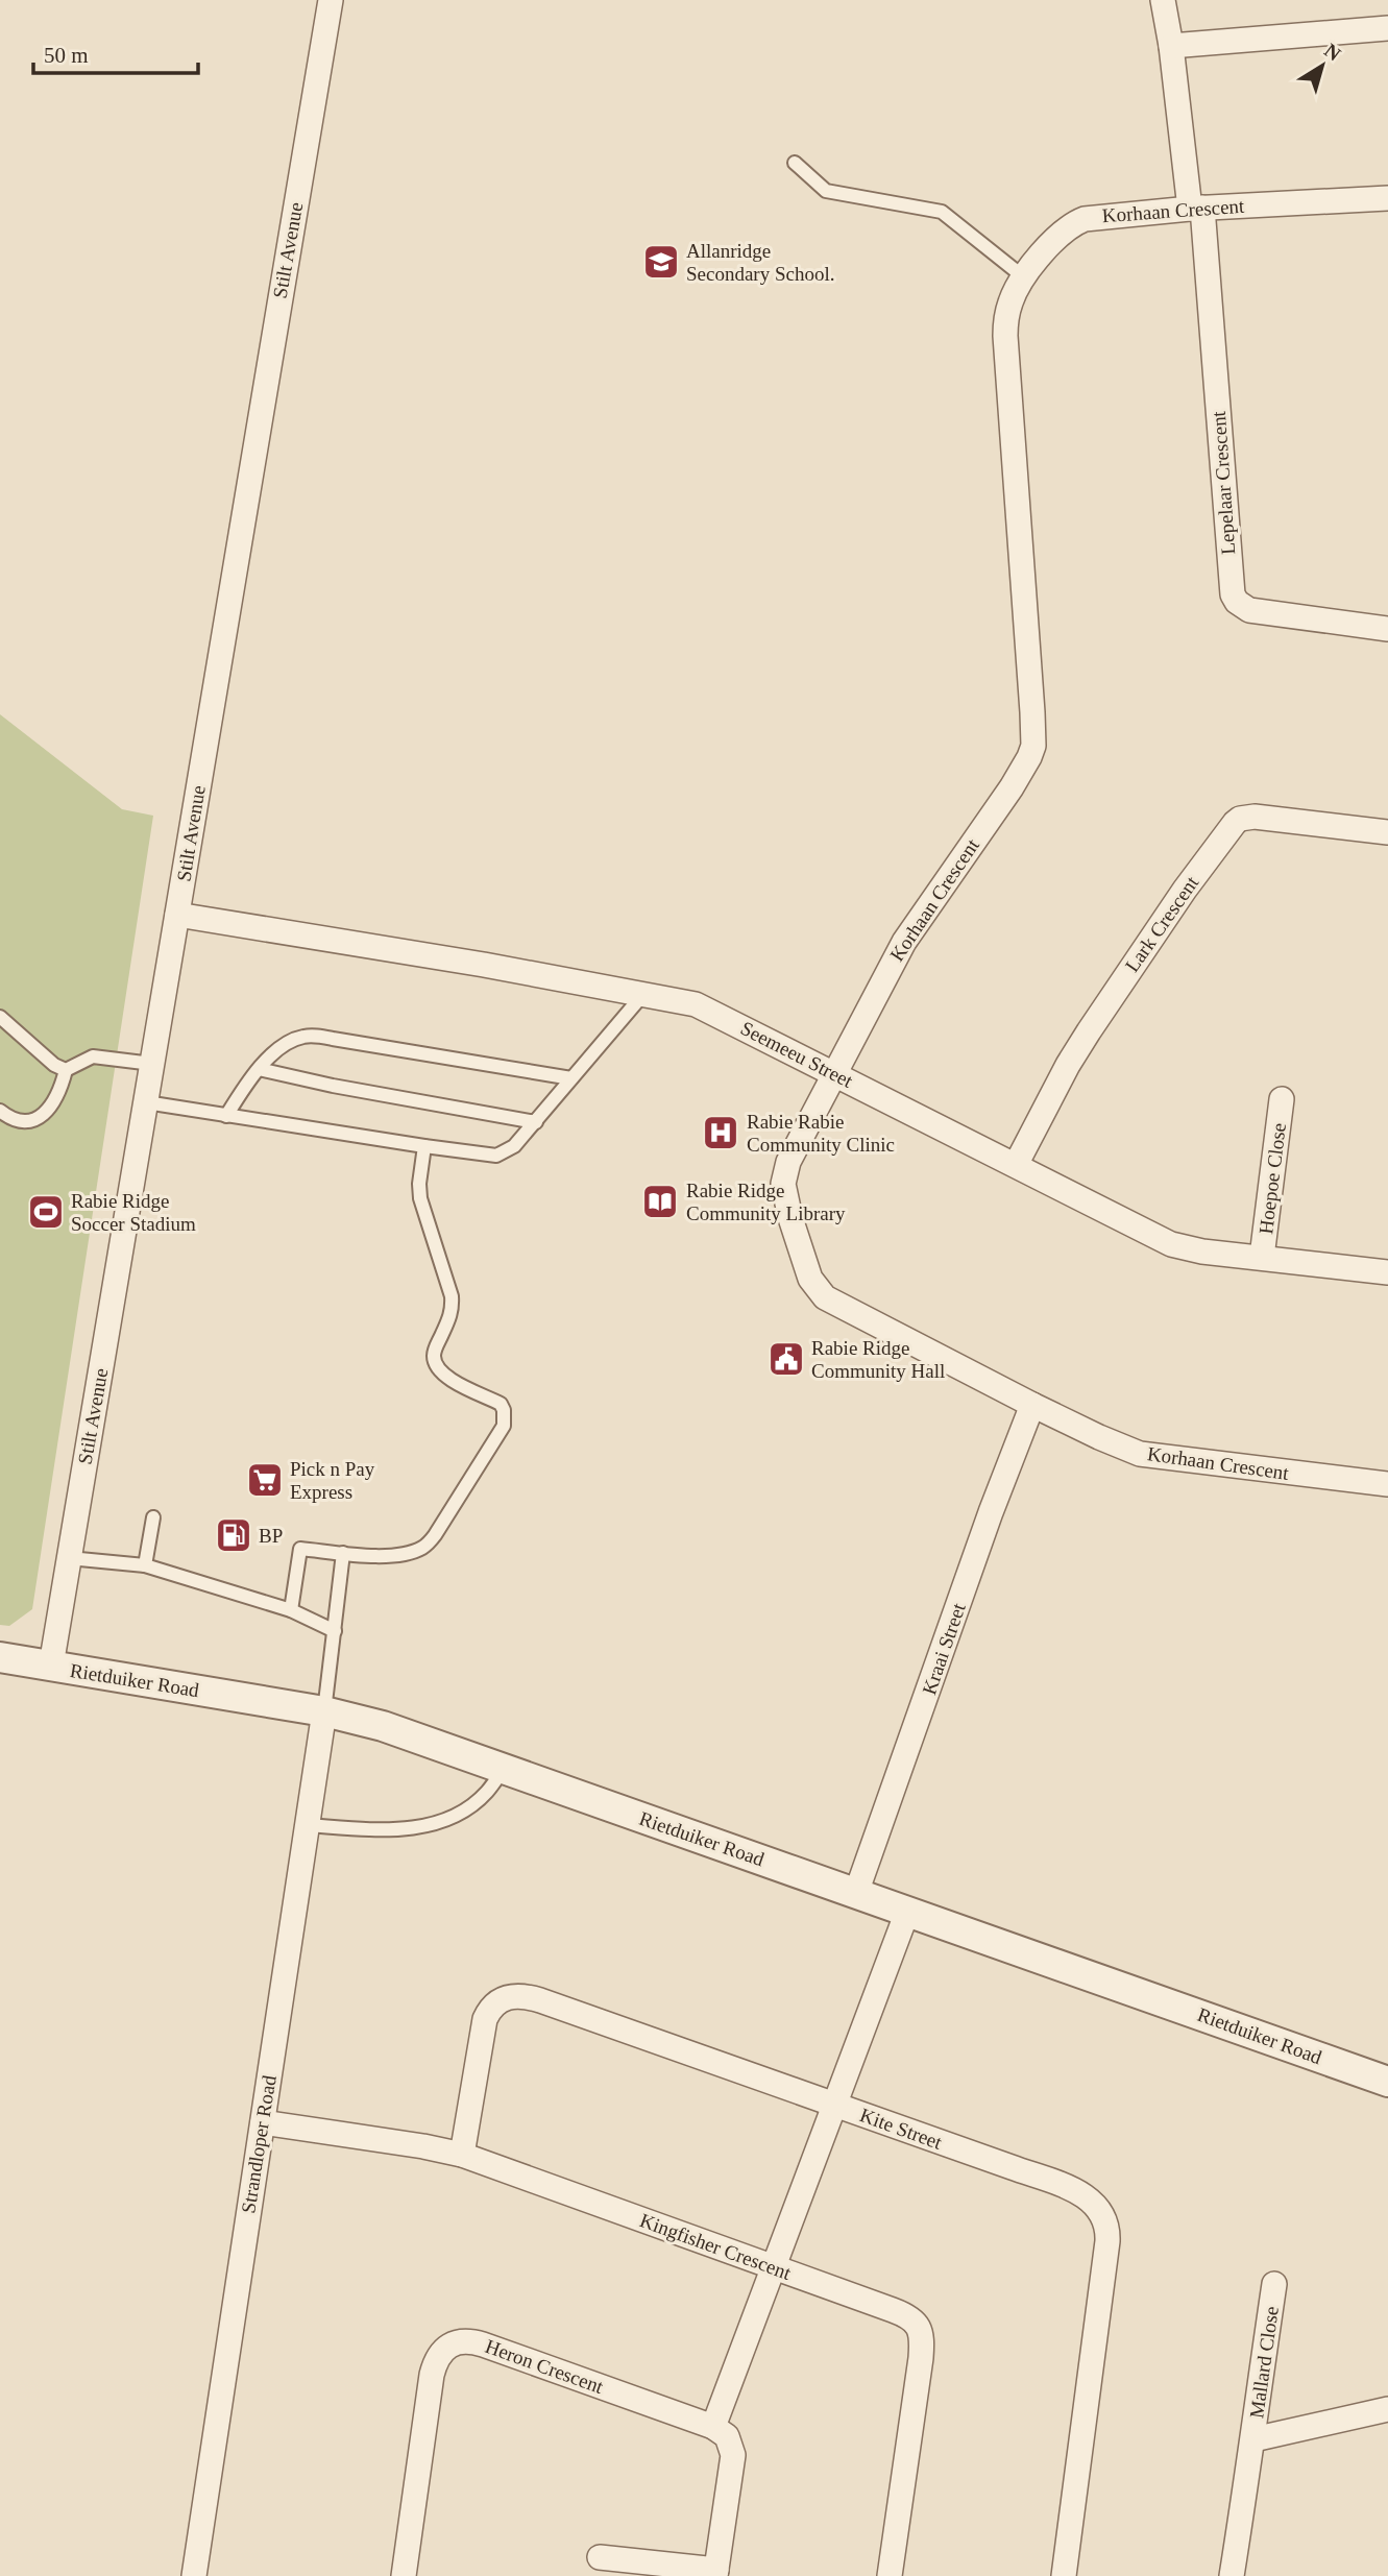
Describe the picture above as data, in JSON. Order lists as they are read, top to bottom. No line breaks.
{"streets":{"street":["Korhaan Crescent","Stilt Avenue","Lepelaar Crescent","Lark Crescent","Seemeeu Street","Hoepoe Close","Kraai Street","Rietduiker Road","Kite Street","Strandloper Road","Kingfisher Crescent","Mallard Close","Heron Crescent"]},"crossings":[["Korhaan Crescent","Lepelaar Crescent"],["Korhaan Crescent","Seemeeu Street"],["Korhaan Crescent","Kraai Street"],["Stilt Avenue","Seemeeu Street"],["Stilt Avenue","Rietduiker Road"],["Lark Crescent","Seemeeu Street"],["Seemeeu Street","Hoepoe Close"],["Kraai Street","Rietduiker Road"],["Rietduiker Road","Strandloper Road"],["Kite Street","Kingfisher Crescent"],["Strandloper Road","Kingfisher Crescent"]],"places":{"school or university":["Allanridge Secondary School."],"hospital":["Rabie Rabie Community Clinic"],"library":["Rabie Ridge Community Library"],"sports":["Rabie Ridge Soccer Stadium"],"public building":["Rabie Ridge Community Hall"],"supermarket":["Pick n Pay Express"],"fuel station":["BP"]},"scale_bar":"50 m","north":"top right"}
